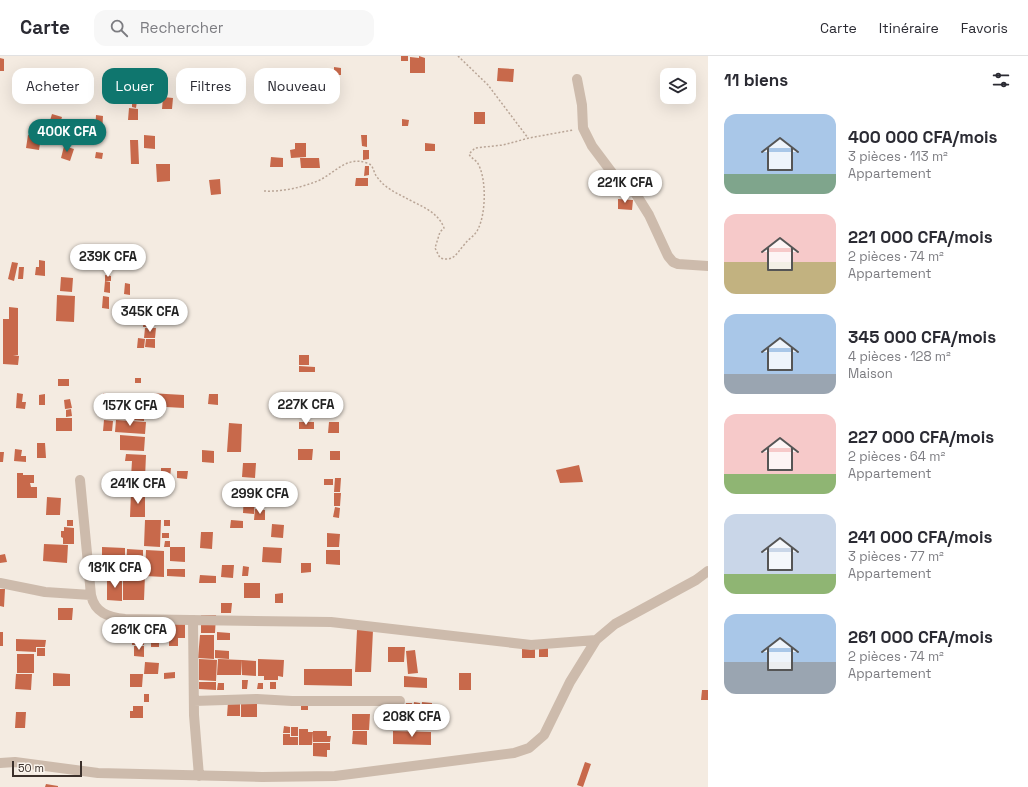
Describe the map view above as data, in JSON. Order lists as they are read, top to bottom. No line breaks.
{"scale_bar":"50 m","page":{"header":"Carte","search":"Rechercher","nav":["Carte","Itinéraire","Favoris"],"heading":"11 biens","chip":["Acheter","Louer","Filtres","Nouveau"],"list":[{"name":"400 000 CFA/mois","note":"3 pièces · 113 m² · Appartement"},{"name":"221 000 CFA/mois","note":"2 pièces · 74 m² · Appartement"},{"name":"345 000 CFA/mois","note":"4 pièces · 128 m² · Maison"},{"name":"227 000 CFA/mois","note":"2 pièces · 64 m² · Appartement"},{"name":"241 000 CFA/mois","note":"3 pièces · 77 m² · Appartement"},{"name":"261 000 CFA/mois","note":"2 pièces · 74 m² · Appartement"}],"price":["400K CFA","221K CFA","239K CFA","345K CFA","227K CFA","157K CFA","241K CFA","299K CFA","181K CFA","261K CFA","208K CFA"],"scale":"50 m"}}
